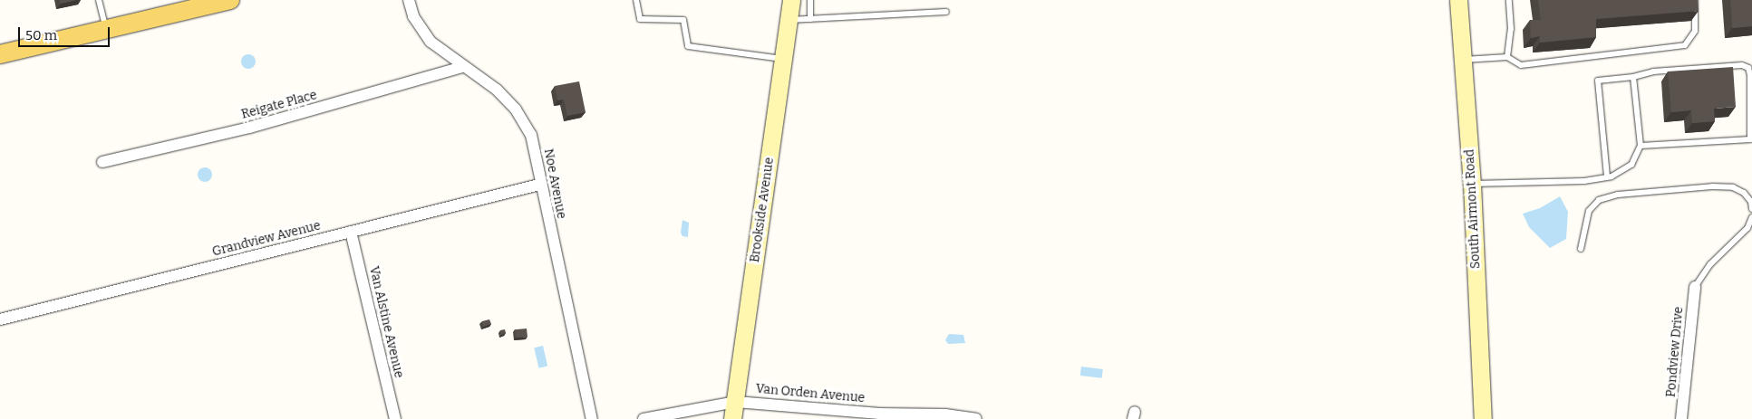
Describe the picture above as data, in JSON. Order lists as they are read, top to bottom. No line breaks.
{"streets":{"street":["Reigate Place","Noe Avenue","South Airmont Road","Brookside Avenue","Grandview Avenue","Van Alstine Avenue","Pondview Drive","Van Orden Avenue"]},"crossings":[["Reigate Place","Noe Avenue"],["Noe Avenue","Grandview Avenue"],["Brookside Avenue","Van Orden Avenue"],["Grandview Avenue","Van Alstine Avenue"]],"scale_bar":"50 m"}
